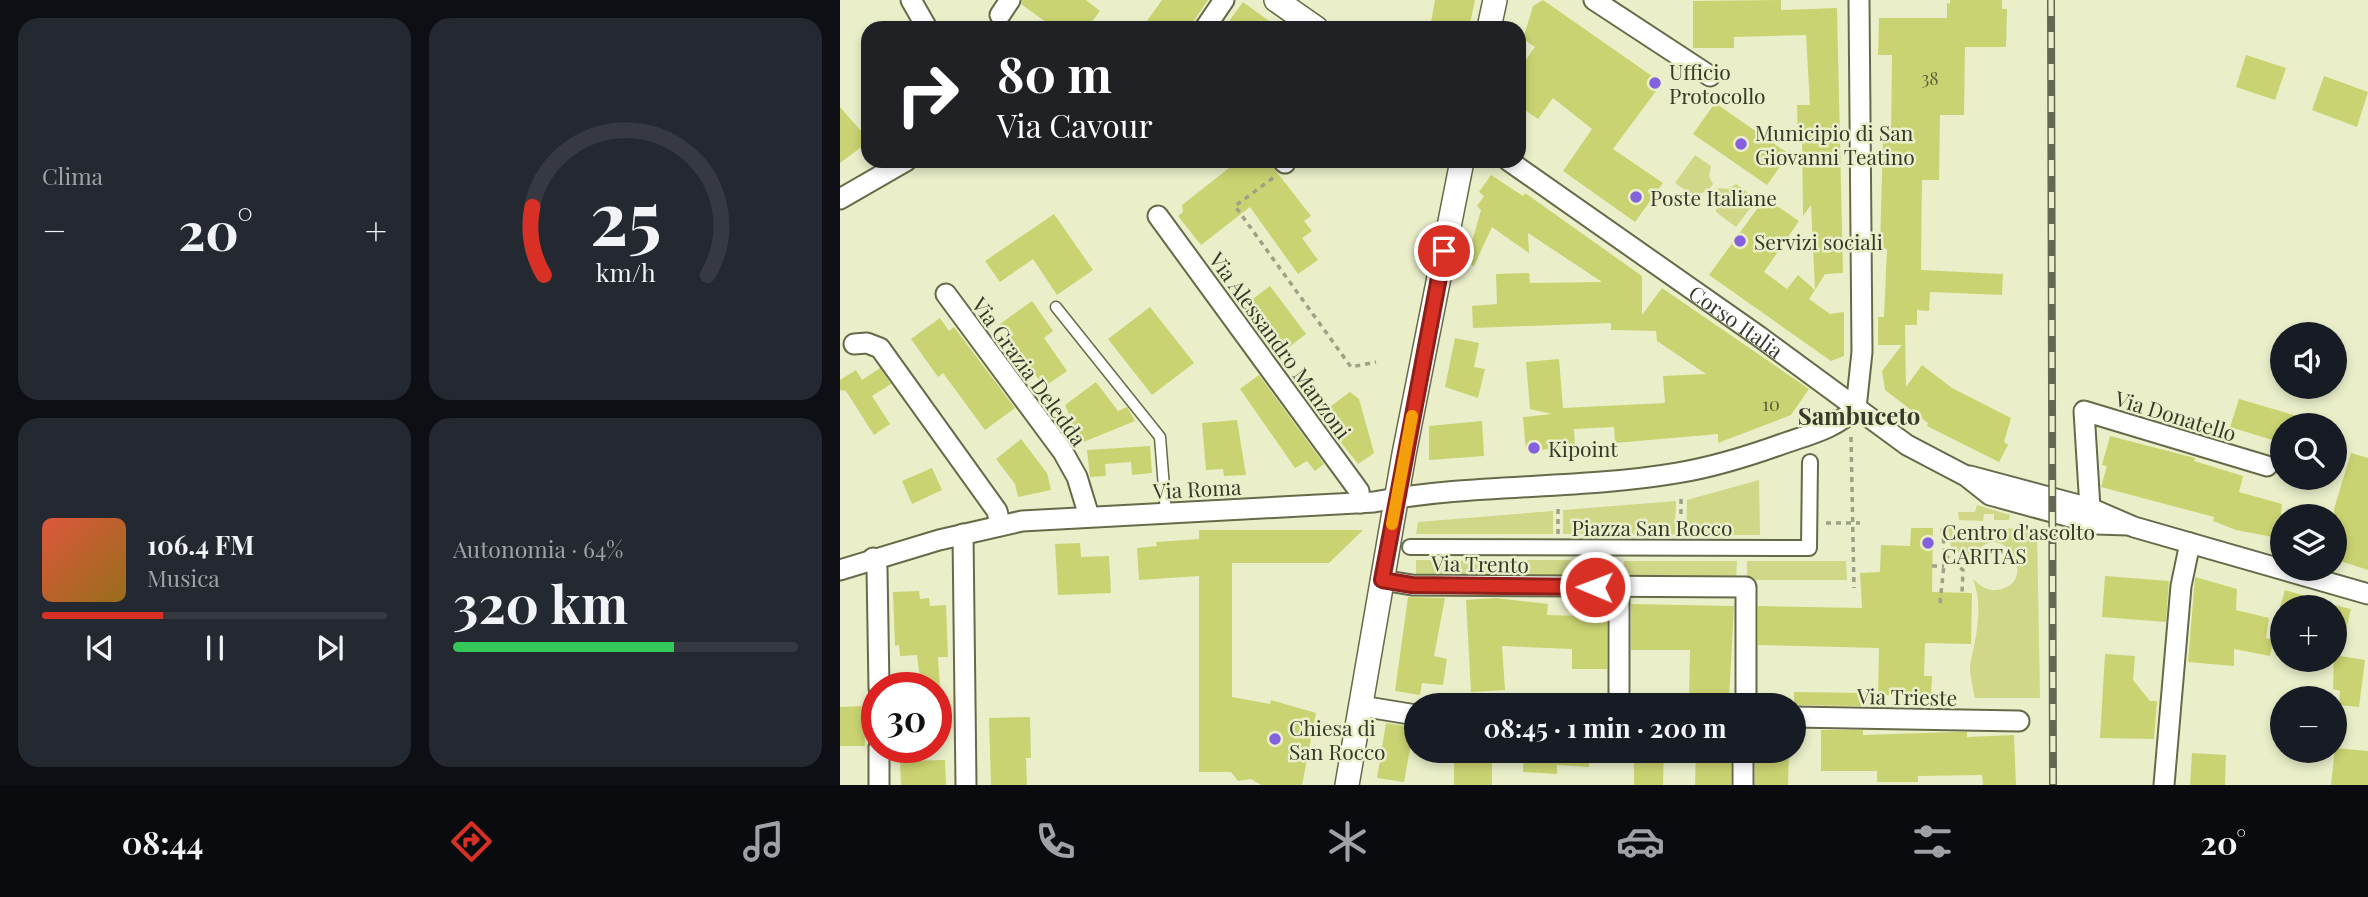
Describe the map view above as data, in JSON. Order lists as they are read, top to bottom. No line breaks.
{"streets":{"street":["Corso Italia","Via Alessandro Manzoni","Via Grazia Deledda","Via Donatello","Via Roma","Piazza San Rocco","Via Trento","Via Trieste"]},"crossings":[["Corso Italia","Via Donatello"],["Corso Italia","Via Roma"],["Via Alessandro Manzoni","Via Roma"],["Via Grazia Deledda","Via Roma"]],"districts":["Sambuceto"],"places":["Ufficio Protocollo","Municipio di San Giovanni Teatino","Poste Italiane","Servizi sociali","Kipoint","Centro d'ascolto CARITAS","Chiesa di San Rocco"],"house_numbers":["38","10"],"page":{"tile":["Clima",["Autonomia · 64%","320 km"]],"turn":["80 m","Via Cavour"],"heat":["−","20°","+"],"map_buttons":["+","−"],"song":["106.4 FM","Musica"],"limit":"30","trip":"08:45 · 1 min · 200 m","tabs":["08:44","20°"],"gauge":["25","km/h"]}}
